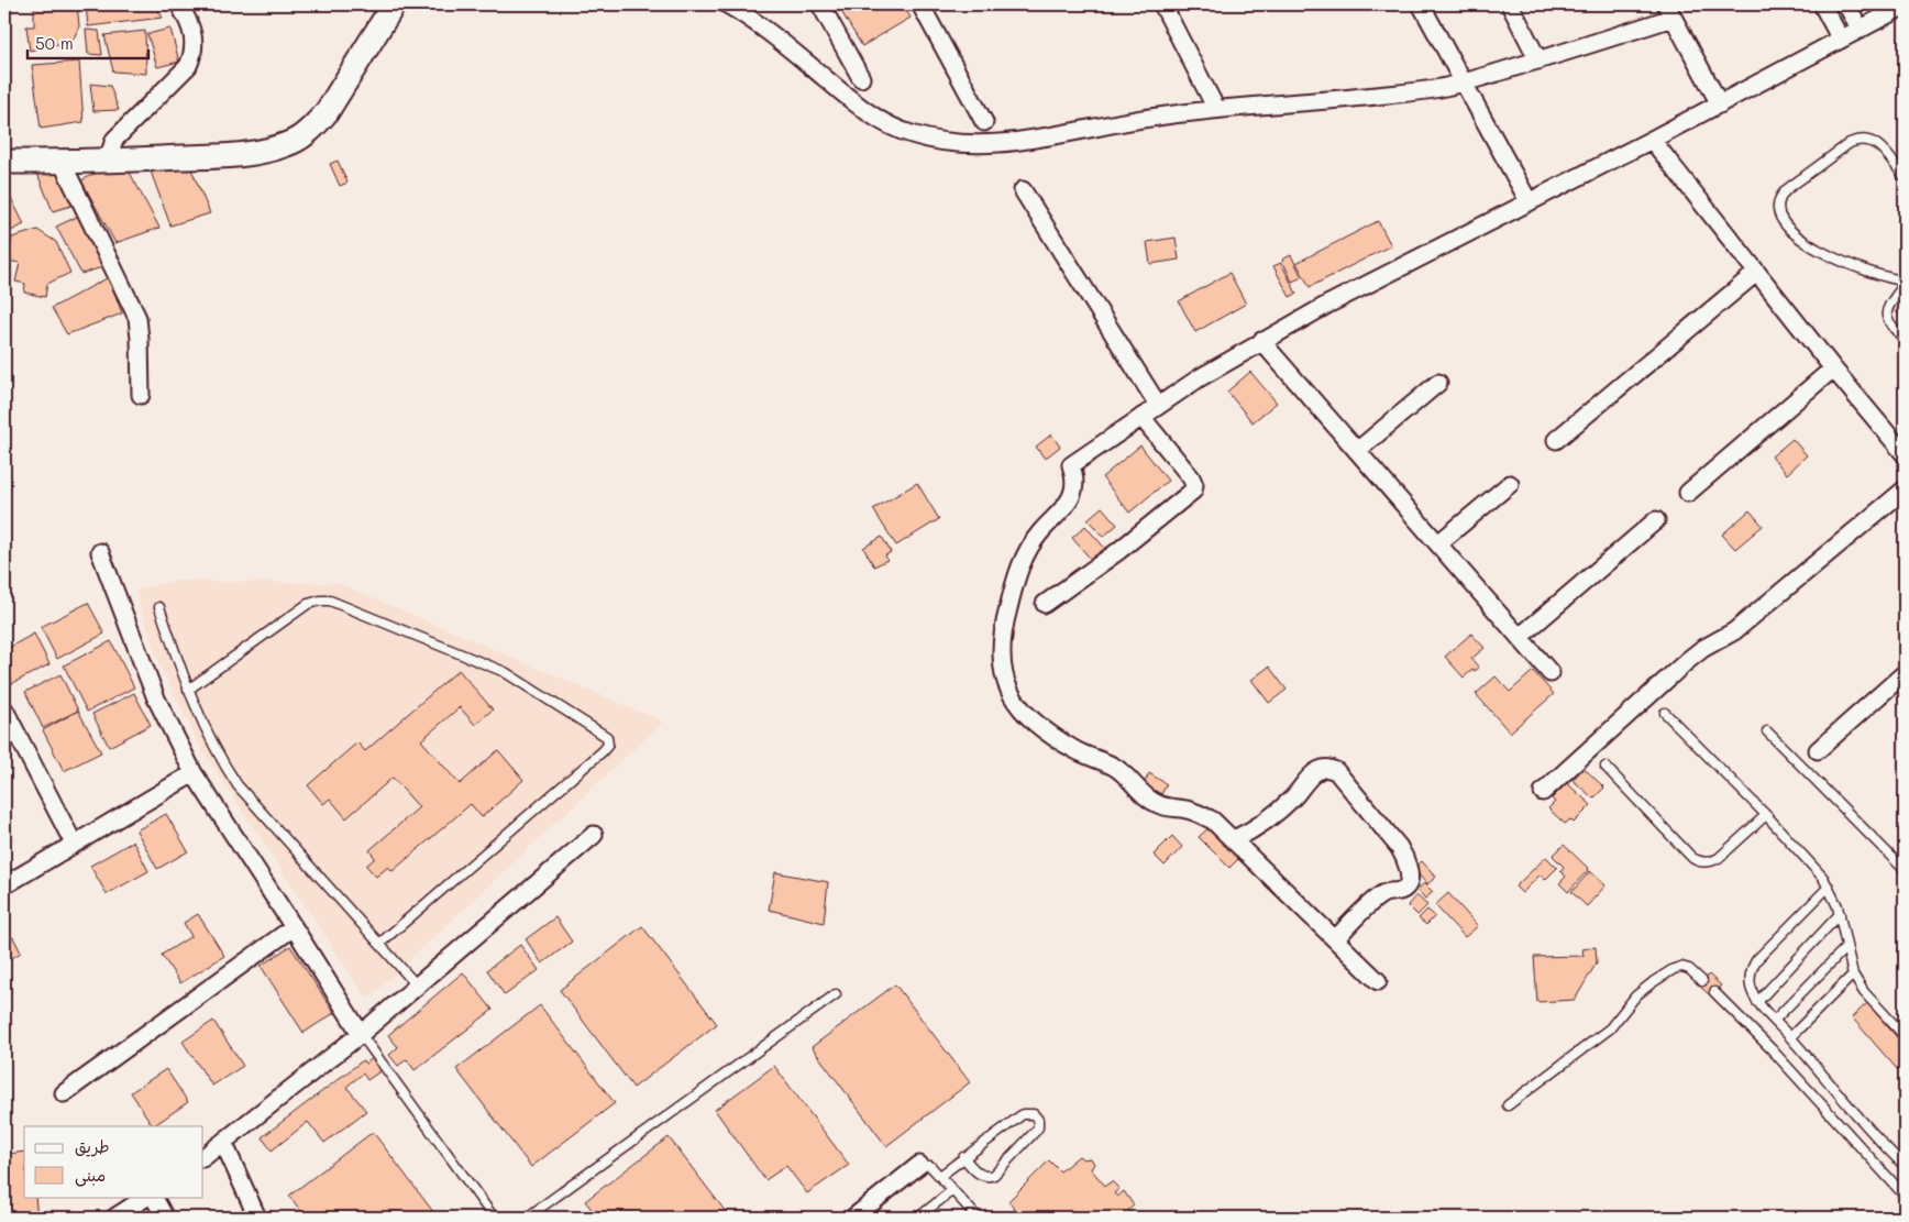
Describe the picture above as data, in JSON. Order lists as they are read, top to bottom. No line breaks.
{"legend":["طريق","مبنى"],"scale_bar":"50 m"}
